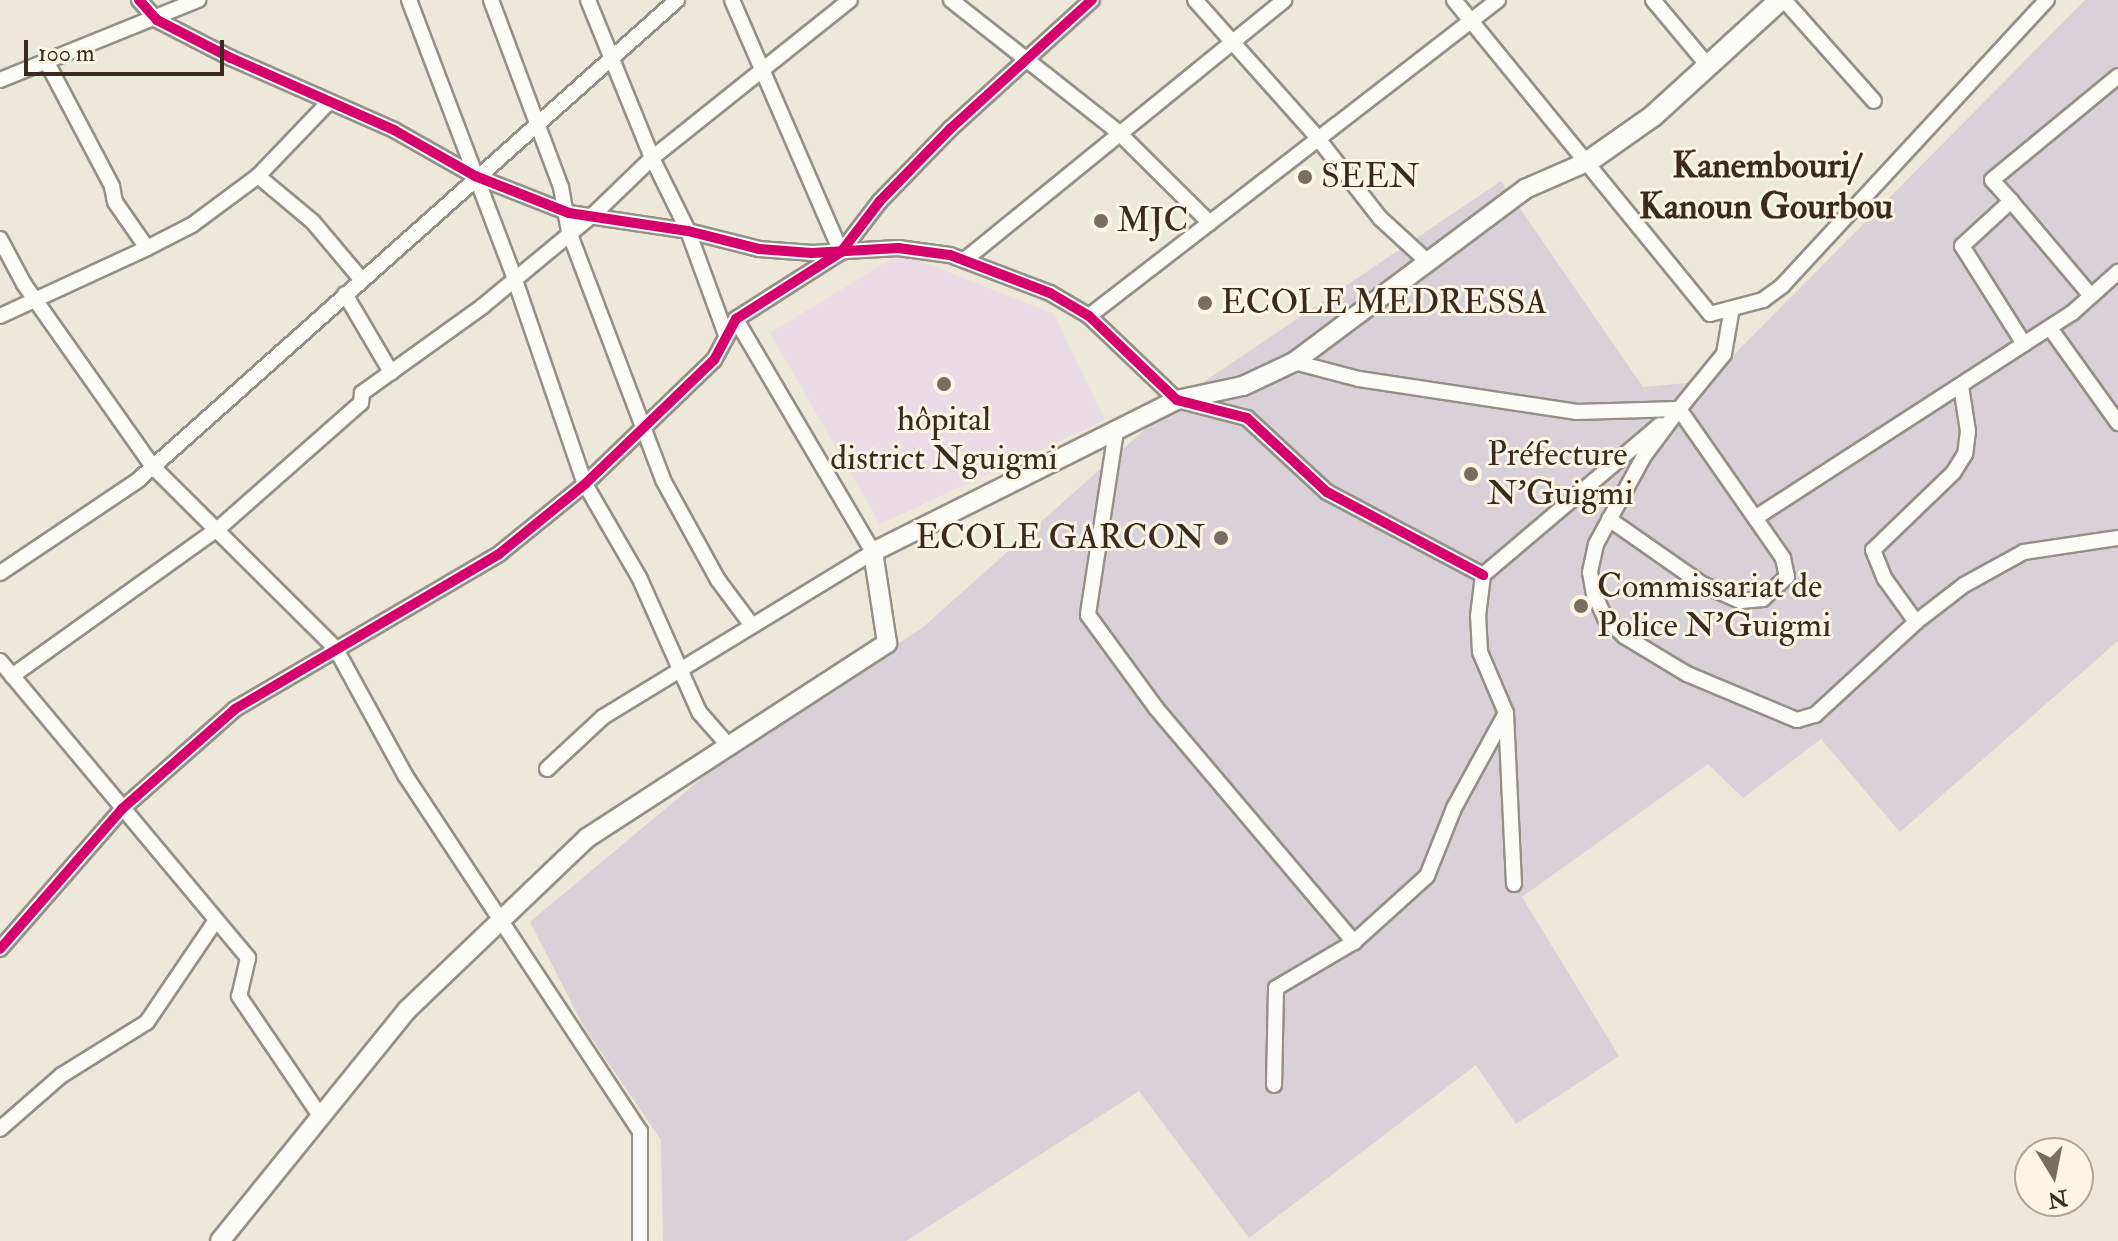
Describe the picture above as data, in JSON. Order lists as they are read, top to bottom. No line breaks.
{"districts":["Kanembouri/ Kanoun Gourbou"],"places":["SEEN","MJC","ECOLE MEDRESSA","hôpital district Nguigmi","Préfecture N'Guigmi","ECOLE GARCON","Commissariat de Police N'Guigmi"],"scale_bar":"100 m","north":"bottom"}
